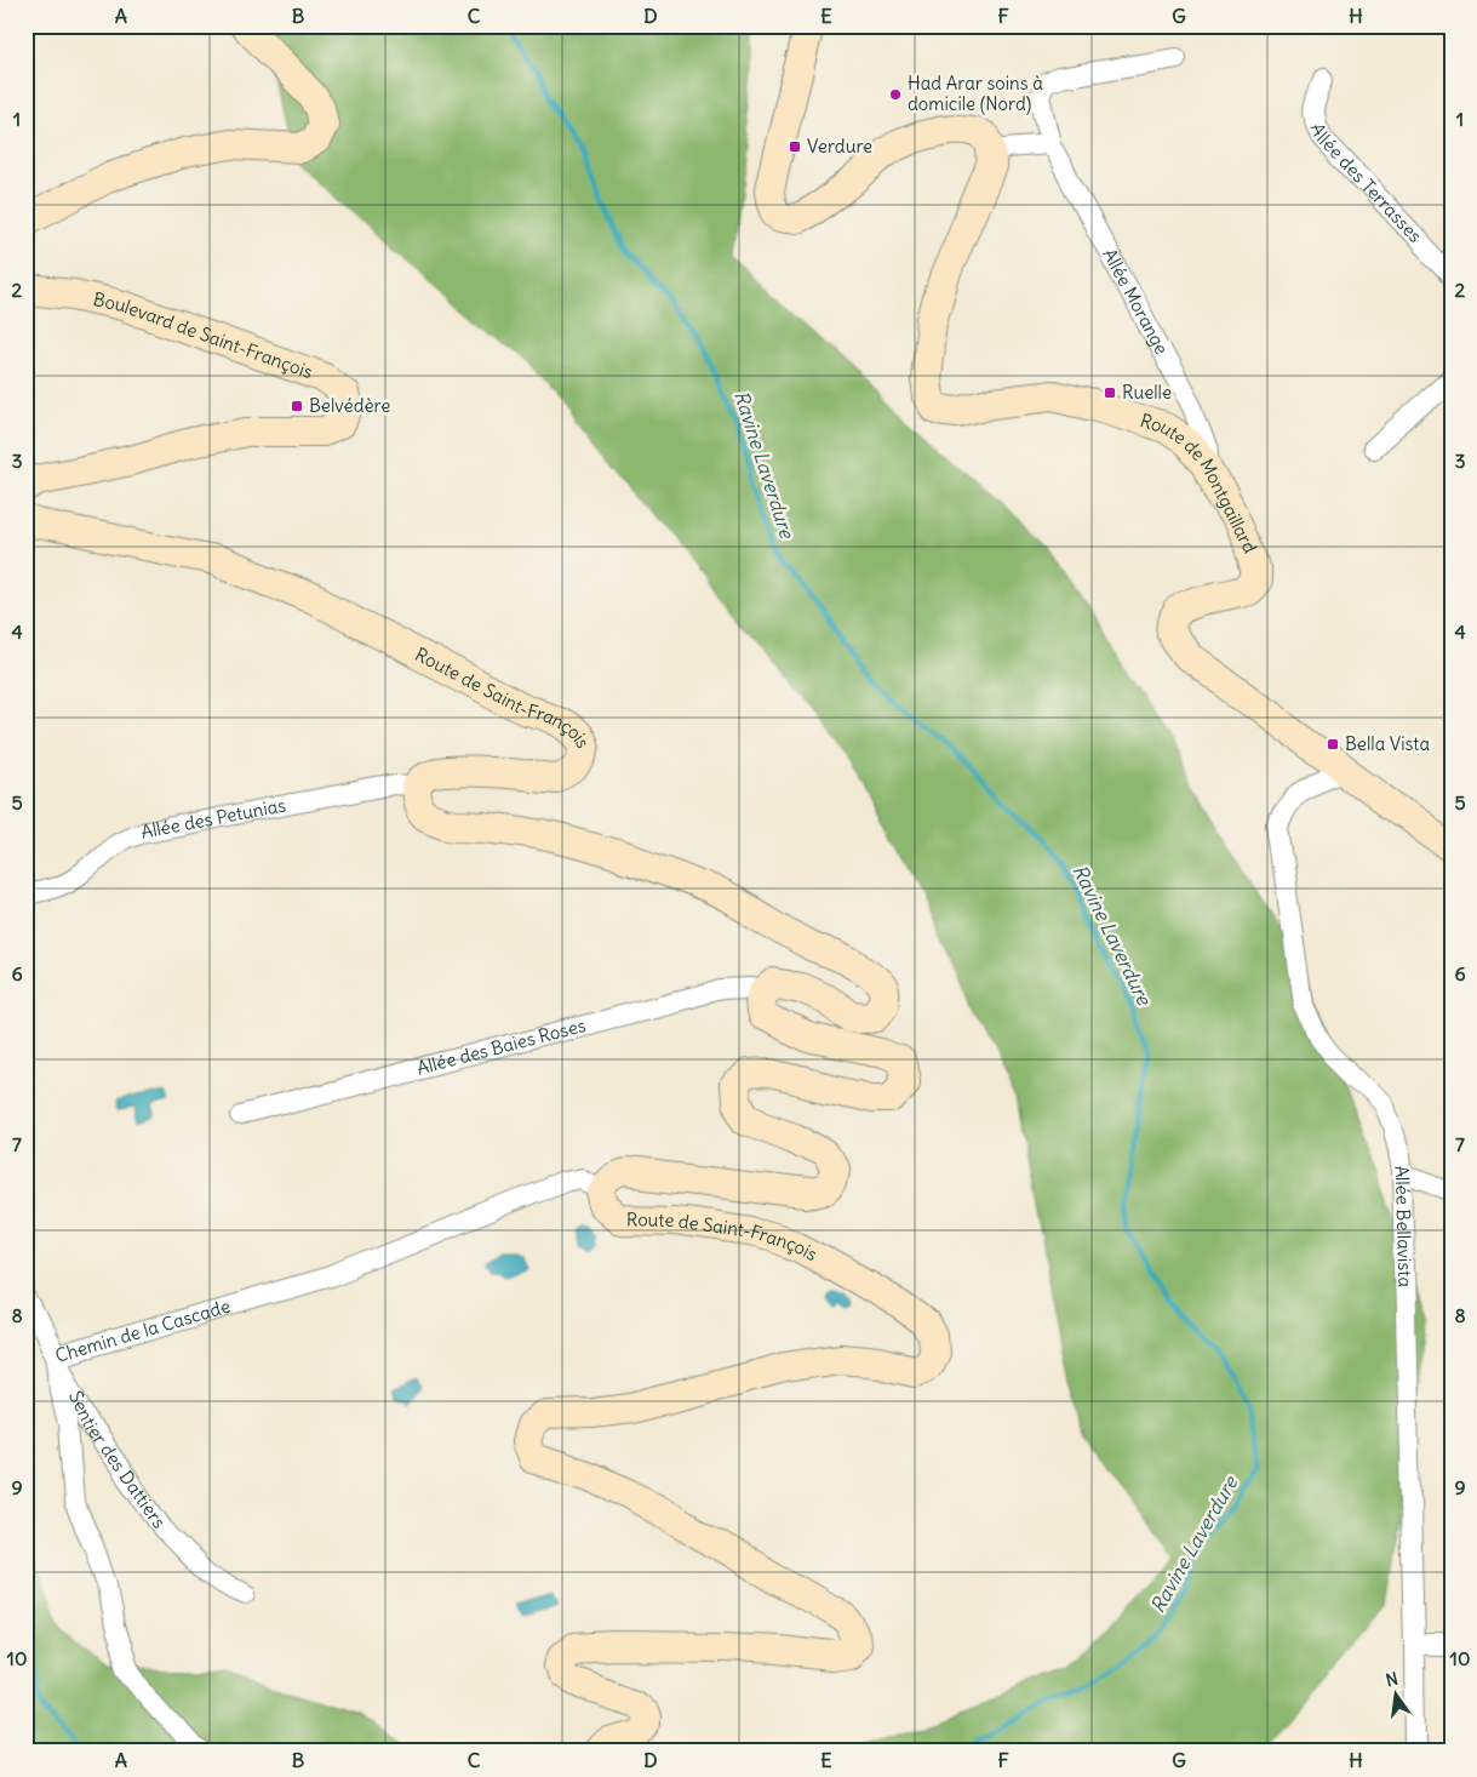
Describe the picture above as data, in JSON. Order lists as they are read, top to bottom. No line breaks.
{"streets":{"main road":["Boulevard de Saint-François","Route de Montgaillard","Route de Saint-François"],"street":["Allée des Terrasses","Allée Morange","Allée des Petunias","Allée des Baies Roses","Allée Bellavista","Chemin de la Cascade","Sentier des Dattiers"]},"crossings":[["Allée Morange","Route de Montgaillard"],["Route de Montgaillard","Allée Bellavista"],["Route de Saint-François","Allée des Petunias"],["Route de Saint-François","Chemin de la Cascade"],["Chemin de la Cascade","Sentier des Dattiers"]],"water":["Ravine Laverdure"],"places":{"other":["Had Arar soins à domicile (Nord)"],"transit":["Verdure","Ruelle","Belvédère","Bella Vista"]},"north":"top","grid":{"columns":["A","B","C","D","E","F","G","H"],"rows":["1","2","3","4","5","6","7","8","9","10"]}}
